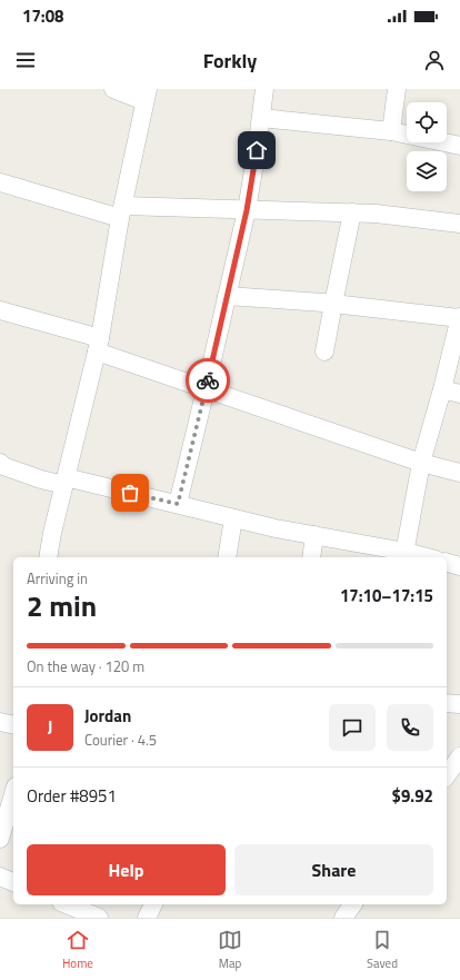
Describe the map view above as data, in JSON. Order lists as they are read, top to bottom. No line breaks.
{"page":{"status":"17:08","header":"Forkly","heading":["2 min","Arriving in","17:10–17:15"],"panel":["Jordan","Courier · 4.5","Order #8951","$9.92"],"bar":"On the way · 120 m","round":"J","buttons":["Help","Share"],"tabs":["Home","Map","Saved"]}}
